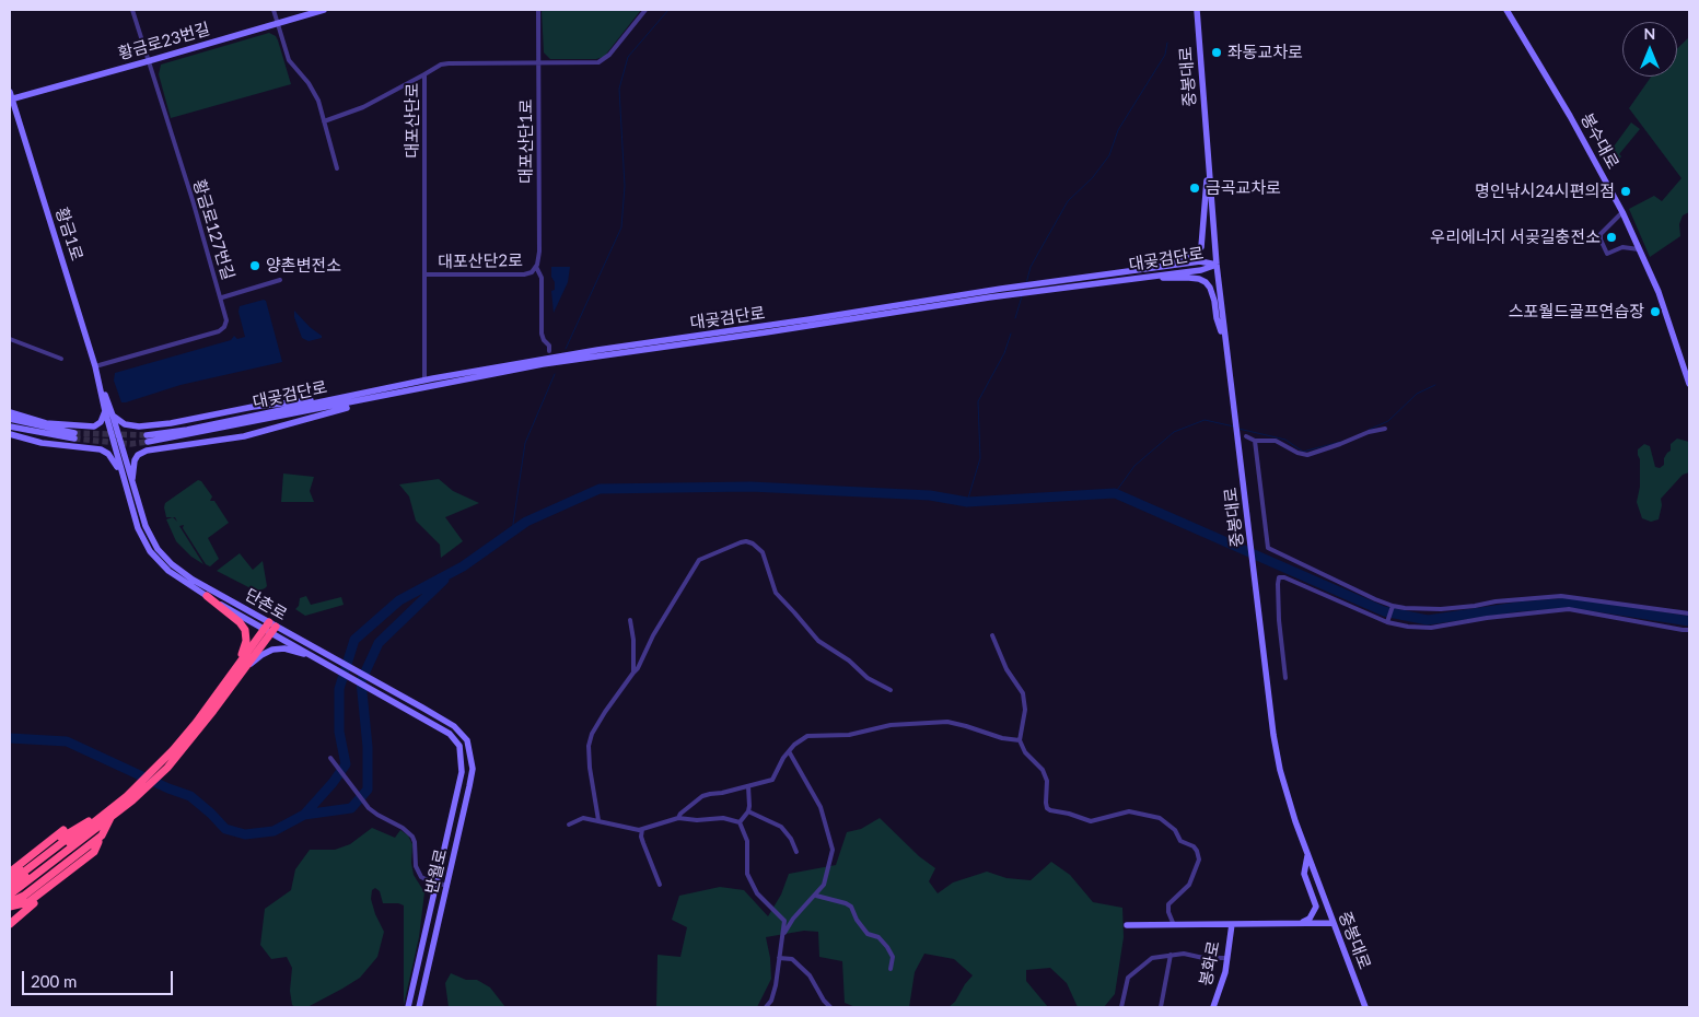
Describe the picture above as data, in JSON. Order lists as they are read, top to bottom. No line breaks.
{"streets":{"main road":["황금로23번길","중봉대로","봉수대로","황금1로","대곶검단로","단촌로","반월로","봉화로"],"street":["대포산단로","대포산단1로","황금로127번길","대포산단2로"]},"crossings":[["황금로23번길","황금로127번길"],["황금로23번길","황금1로"],["중봉대로","대곶검단로"],["대포산단로","대포산단1로"],["대포산단로","대곶검단로"],["대포산단로","대포산단2로"],["대포산단1로","대포산단2로"],["황금로127번길","황금1로"],["황금1로","단촌로"],["단촌로","반월로"]],"places":["좌동교차로","금곡교차로","명인낚시24시편의점","우리에너지 서곶길충전소","양촌변전소","스포월드골프연습장"],"scale_bar":"200 m","north":"top"}
